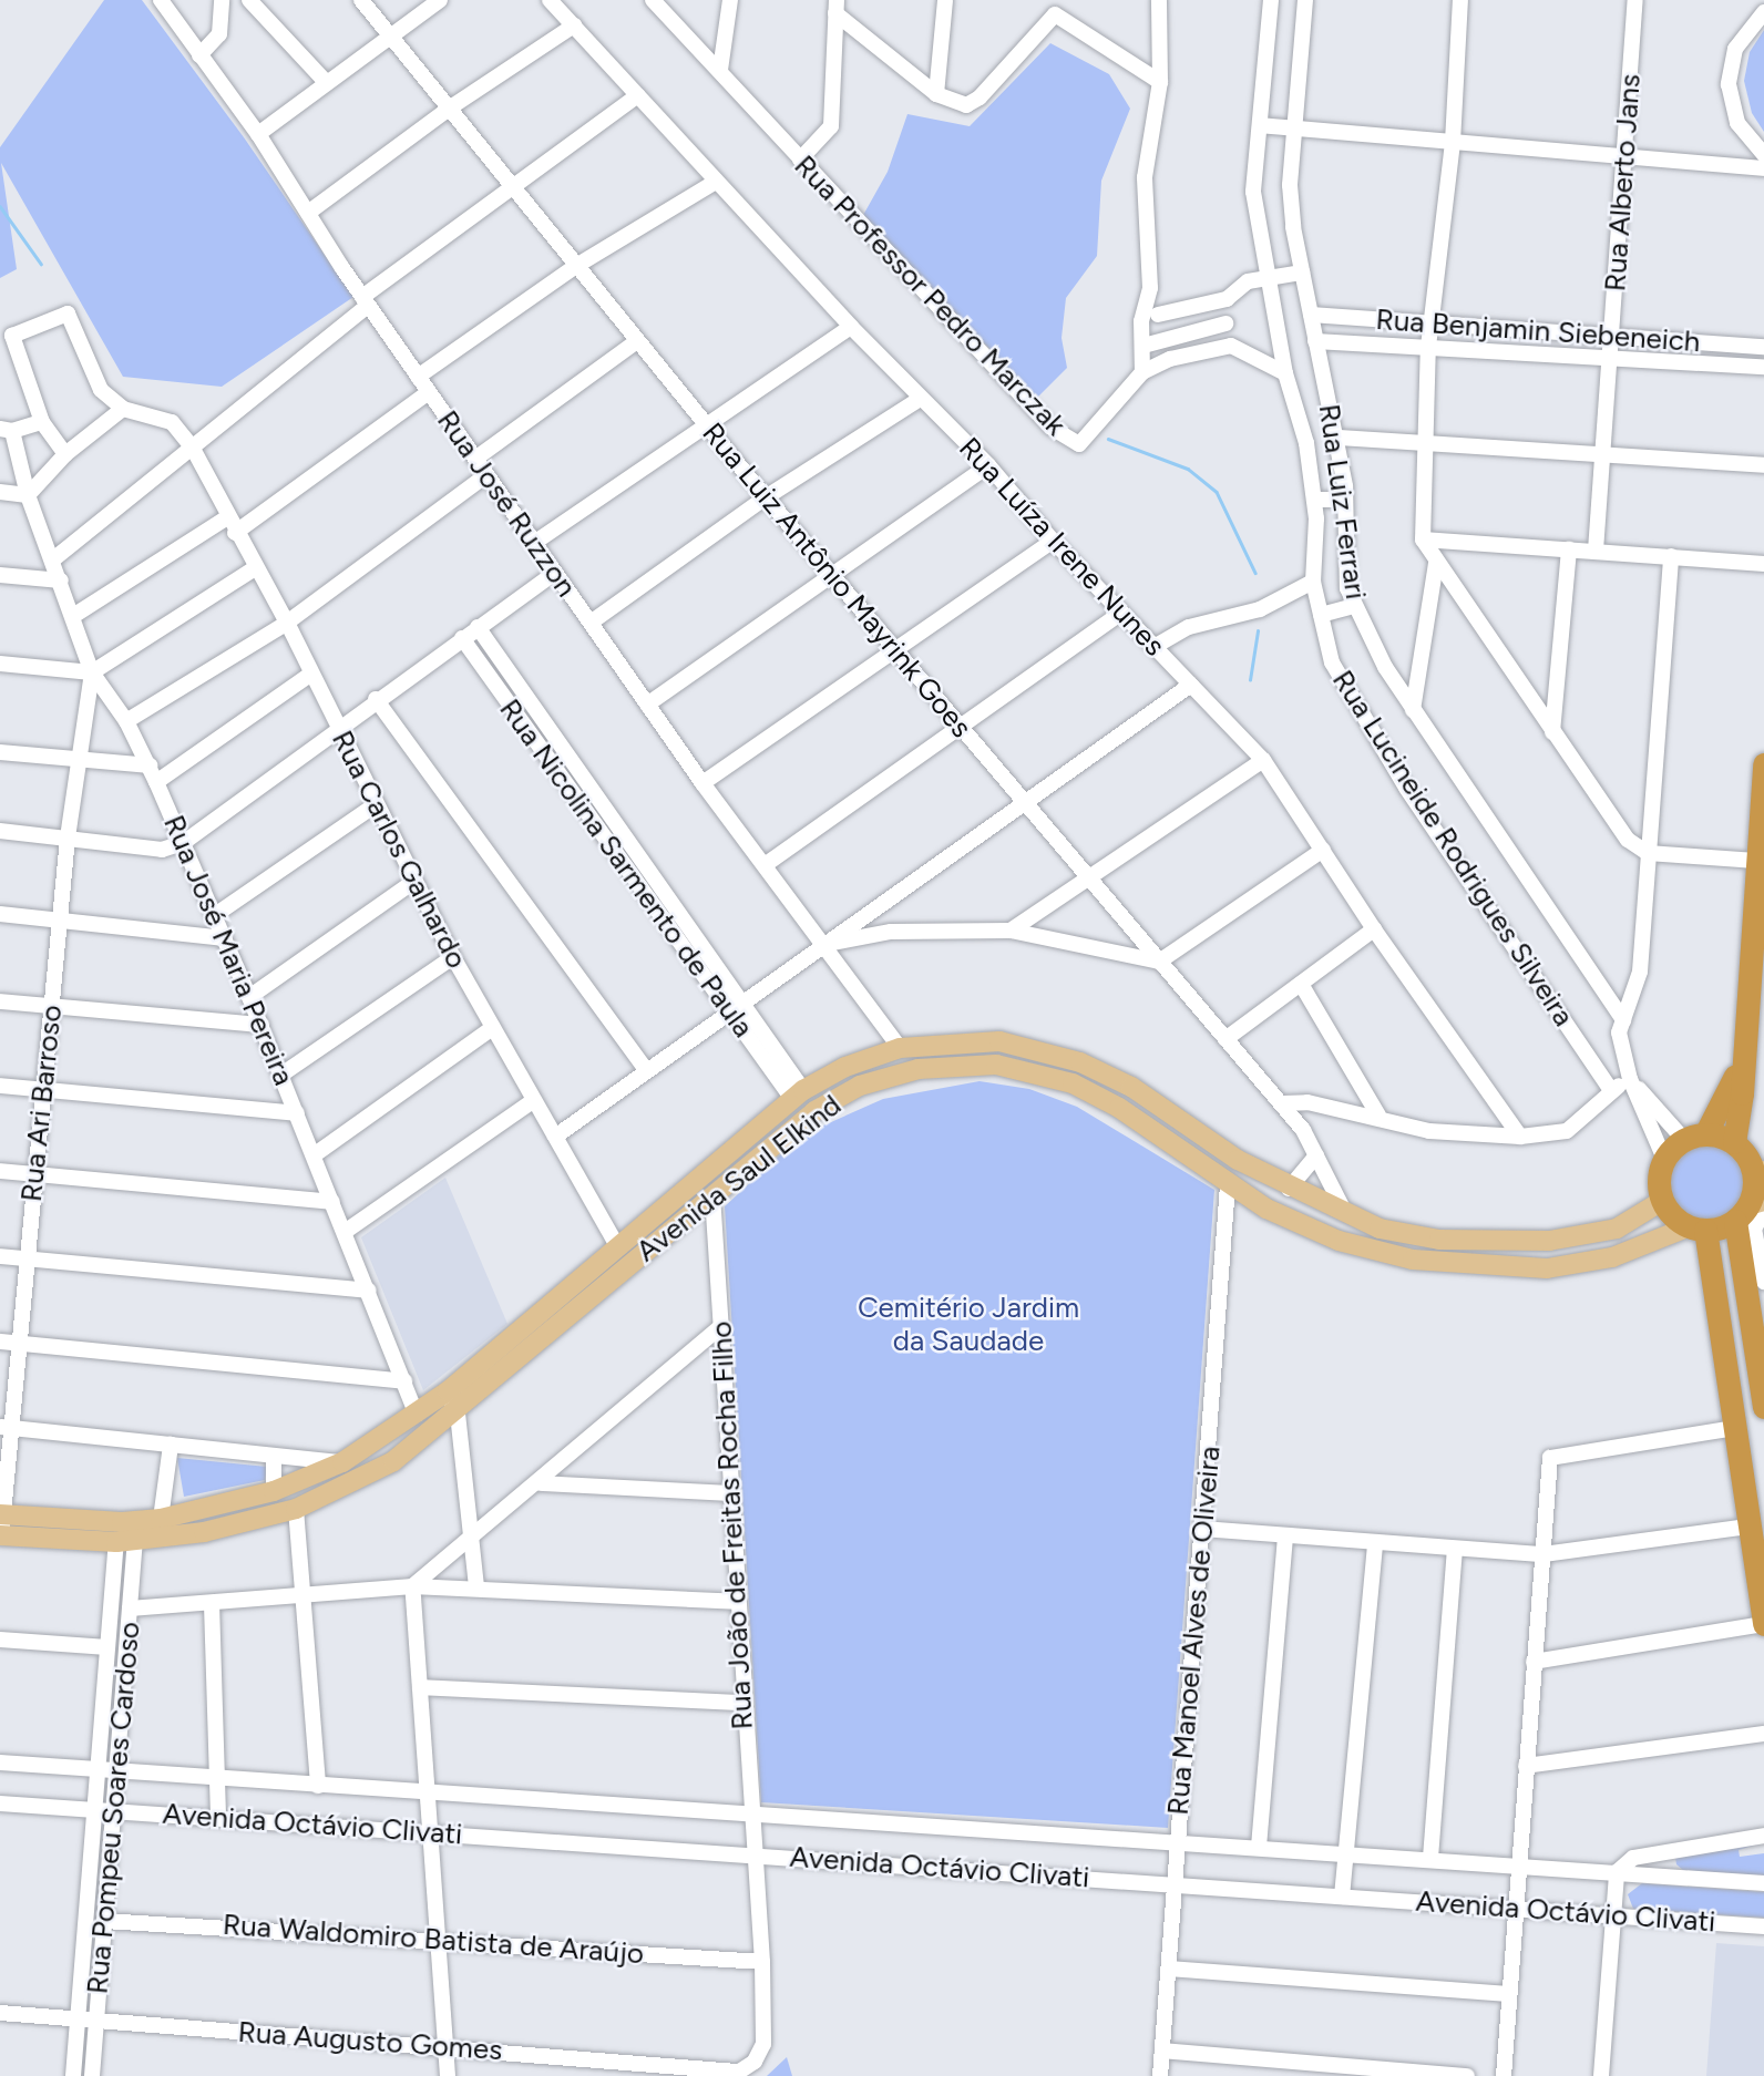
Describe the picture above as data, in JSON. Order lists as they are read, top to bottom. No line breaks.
{"streets":{"main road":["Avenida Saul Elkind"],"street":["Rua Alberto Jans","Rua Professor Pedro Marczak","Rua Benjamin Siebeneich","Rua Luiz Ferrari","Rua José Ruzzon","Rua Luíza Irene Nunes","Rua Luiz Antônio Mayrink Goes","Rua Lucineide Rodrigues Silveira","Rua Carlos Galhardo","Rua Nicolina Sarmento de Paula","Rua José Maria Pereira","Rua Ari Barroso","Rua João de Freitas Rocha Filho","Rua Manoel Alves de Oliveira","Rua Pompeu Soares Cardoso","Avenida Octávio Clivati","Rua Waldomiro Batista de Araújo","Rua Augusto Gomes"]},"crossings":[["Rua Alberto Jans","Rua Benjamin Siebeneich"],["Rua Benjamin Siebeneich","Rua Luiz Ferrari"],["Rua José Ruzzon","Avenida Saul Elkind"],["Rua Luiz Antônio Mayrink Goes","Avenida Saul Elkind"],["Rua Carlos Galhardo","Avenida Saul Elkind"],["Rua Nicolina Sarmento de Paula","Avenida Saul Elkind"],["Rua José Maria Pereira","Rua Ari Barroso"],["Rua José Maria Pereira","Avenida Saul Elkind"],["Rua Ari Barroso","Avenida Saul Elkind"],["Avenida Saul Elkind","Rua João de Freitas Rocha Filho"],["Avenida Saul Elkind","Rua Manoel Alves de Oliveira"],["Avenida Saul Elkind","Rua Pompeu Soares Cardoso"],["Rua João de Freitas Rocha Filho","Avenida Octávio Clivati"],["Rua João de Freitas Rocha Filho","Rua Waldomiro Batista de Araújo"],["Rua João de Freitas Rocha Filho","Rua Augusto Gomes"],["Rua Manoel Alves de Oliveira","Avenida Octávio Clivati"],["Rua Pompeu Soares Cardoso","Avenida Octávio Clivati"],["Rua Pompeu Soares Cardoso","Rua Waldomiro Batista de Araújo"],["Rua Pompeu Soares Cardoso","Rua Augusto Gomes"]],"parks":["Cemitério Jardim da Saudade"]}
